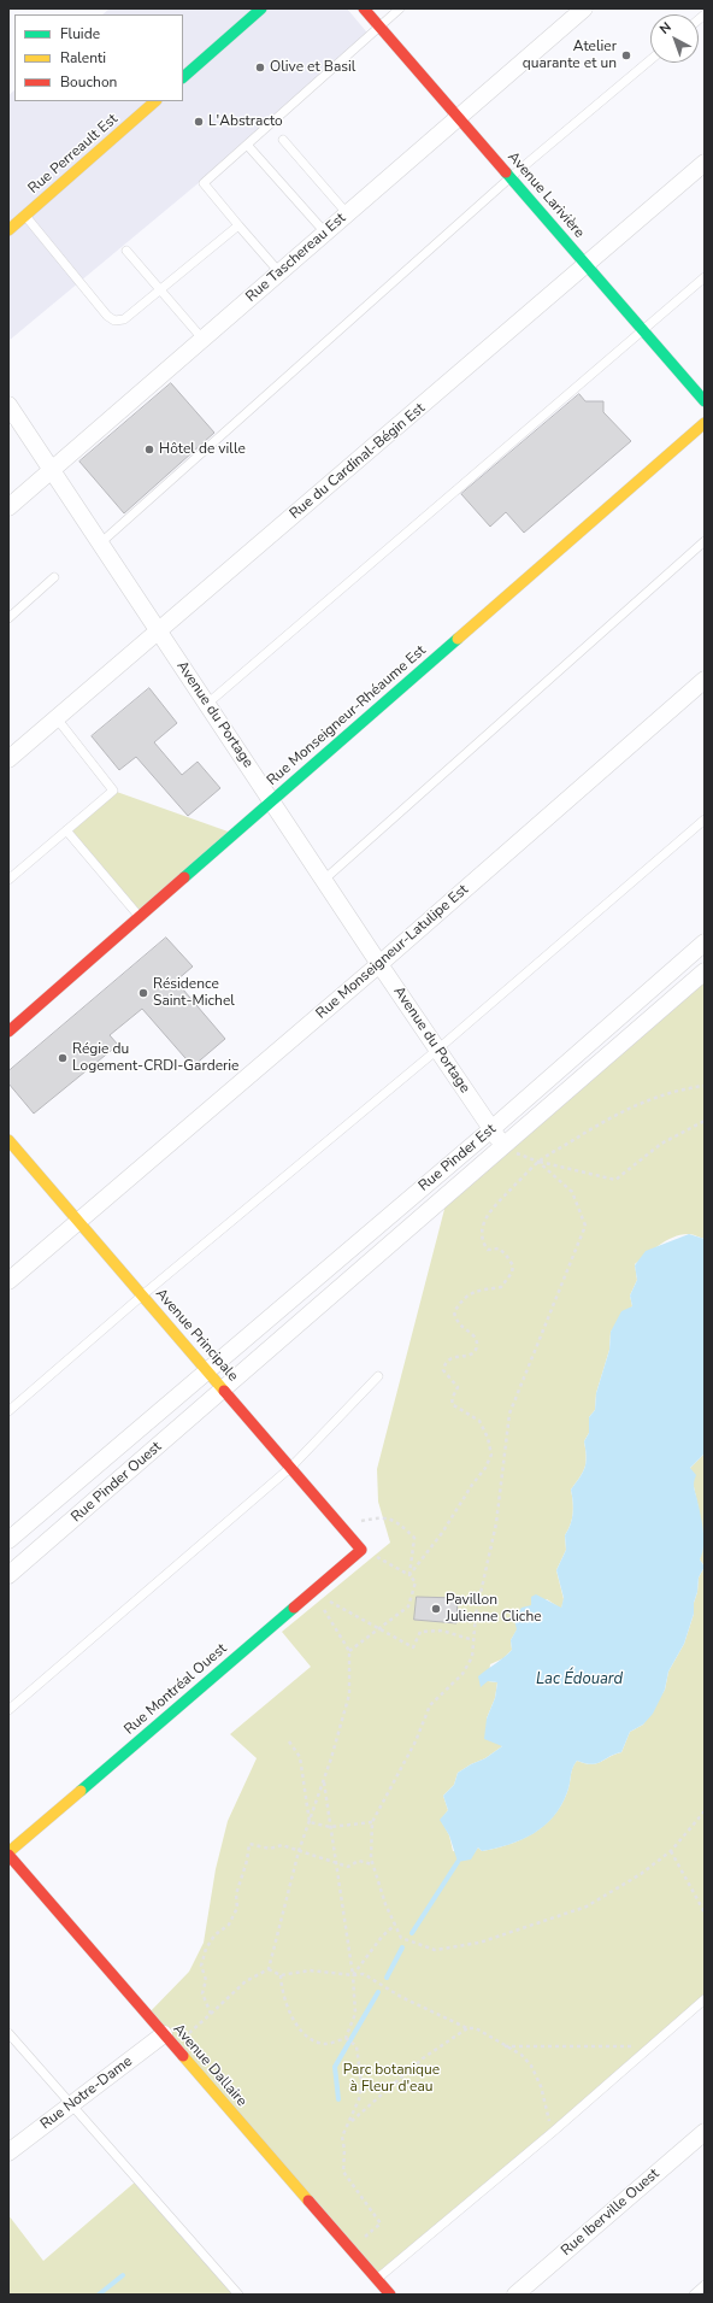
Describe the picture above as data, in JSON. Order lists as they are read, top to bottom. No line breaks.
{"streets":{"street":["Rue Perreault Est","Avenue Larivière","Rue Taschereau Est","Rue du Cardinal-Bégin Est","Avenue du Portage","Rue Monseigneur-Rhéaume Est","Rue Monseigneur-Latulipe Est","Rue Pinder Est","Avenue Principale","Rue Pinder Ouest","Rue Montréal Ouest","Avenue Dallaire","Rue Notre-Dame","Rue Iberville Ouest"]},"crossings":[["Avenue Larivière","Rue Taschereau Est"],["Avenue Larivière","Rue du Cardinal-Bégin Est"],["Rue Taschereau Est","Avenue du Portage"],["Rue du Cardinal-Bégin Est","Avenue du Portage"],["Avenue du Portage","Rue Monseigneur-Rhéaume Est"],["Avenue du Portage","Rue Monseigneur-Latulipe Est"],["Avenue du Portage","Rue Pinder Est"],["Rue Monseigneur-Latulipe Est","Avenue Principale"],["Rue Pinder Est","Avenue Principale"],["Rue Pinder Est","Rue Pinder Ouest"],["Avenue Principale","Rue Pinder Ouest"],["Avenue Principale","Rue Montréal Ouest"],["Rue Montréal Ouest","Avenue Dallaire"],["Avenue Dallaire","Rue Notre-Dame"]],"water":["Lac Édouard"],"parks":["Parc botanique à Fleur d'eau"],"places":["Atelier quarante et un","Olive et Basil","L'Abstracto","Hôtel de ville","Résidence Saint-Michel","Régie du Logement-CRDI-Garderie","Pavillon Julienne Cliche"],"legend":["Fluide","Ralenti","Bouchon"],"north":"top left"}
